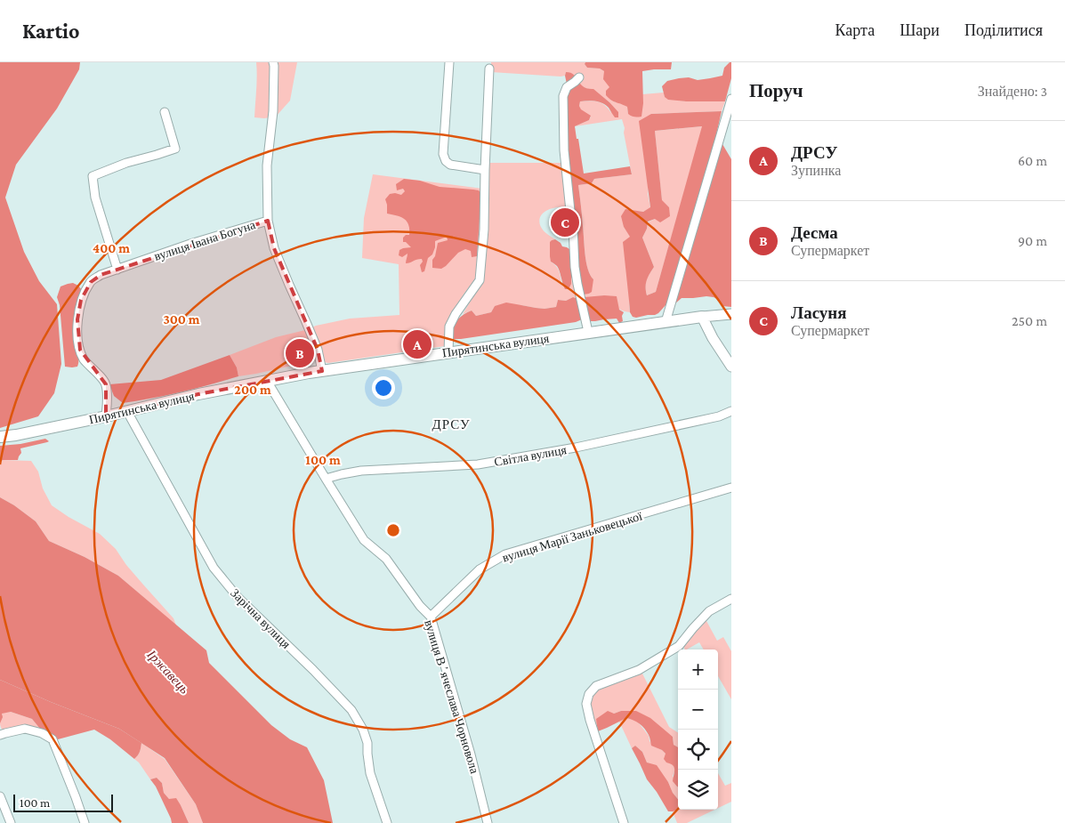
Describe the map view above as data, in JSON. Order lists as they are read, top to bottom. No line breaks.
{"streets":{"main road":["Пирятинська вулиця"],"street":["вулиця Івана Богуна","Світла вулиця","вулиця Марії Заньковецької","Зарічна вулиця","вулиця Вʼячеслава Чорновола"]},"crossings":[["вулиця Івана Богуна","Пирятинська вулиця"],["Пирятинська вулиця","Зарічна вулиця"],["Пирятинська вулиця","вулиця Вʼячеслава Чорновола"],["Світла вулиця","вулиця Вʼячеслава Чорновола"],["вулиця Марії Заньковецької","вулиця Вʼячеслава Чорновола"]],"districts":["ДРСУ"],"water":["Іржавець"],"scale_bar":"100 m","page":{"header":"Kartio","nav":["Карта","Шари","Поділитися"],"heading":["Поруч","Знайдено: 3"],"list":[{"mark":"A","name":"ДРСУ","note":"Зупинка","value":"60 m"},{"mark":"B","name":"Десма","note":"Супермаркет","value":"90 m"},{"mark":"C","name":"Ласуня","note":"Супермаркет","value":"250 m"}],"pins":["C","A","B"],"map_buttons":["+","−"],"scale":"100 m"},"rings":["400 m","300 m","200 m","100 m"]}
